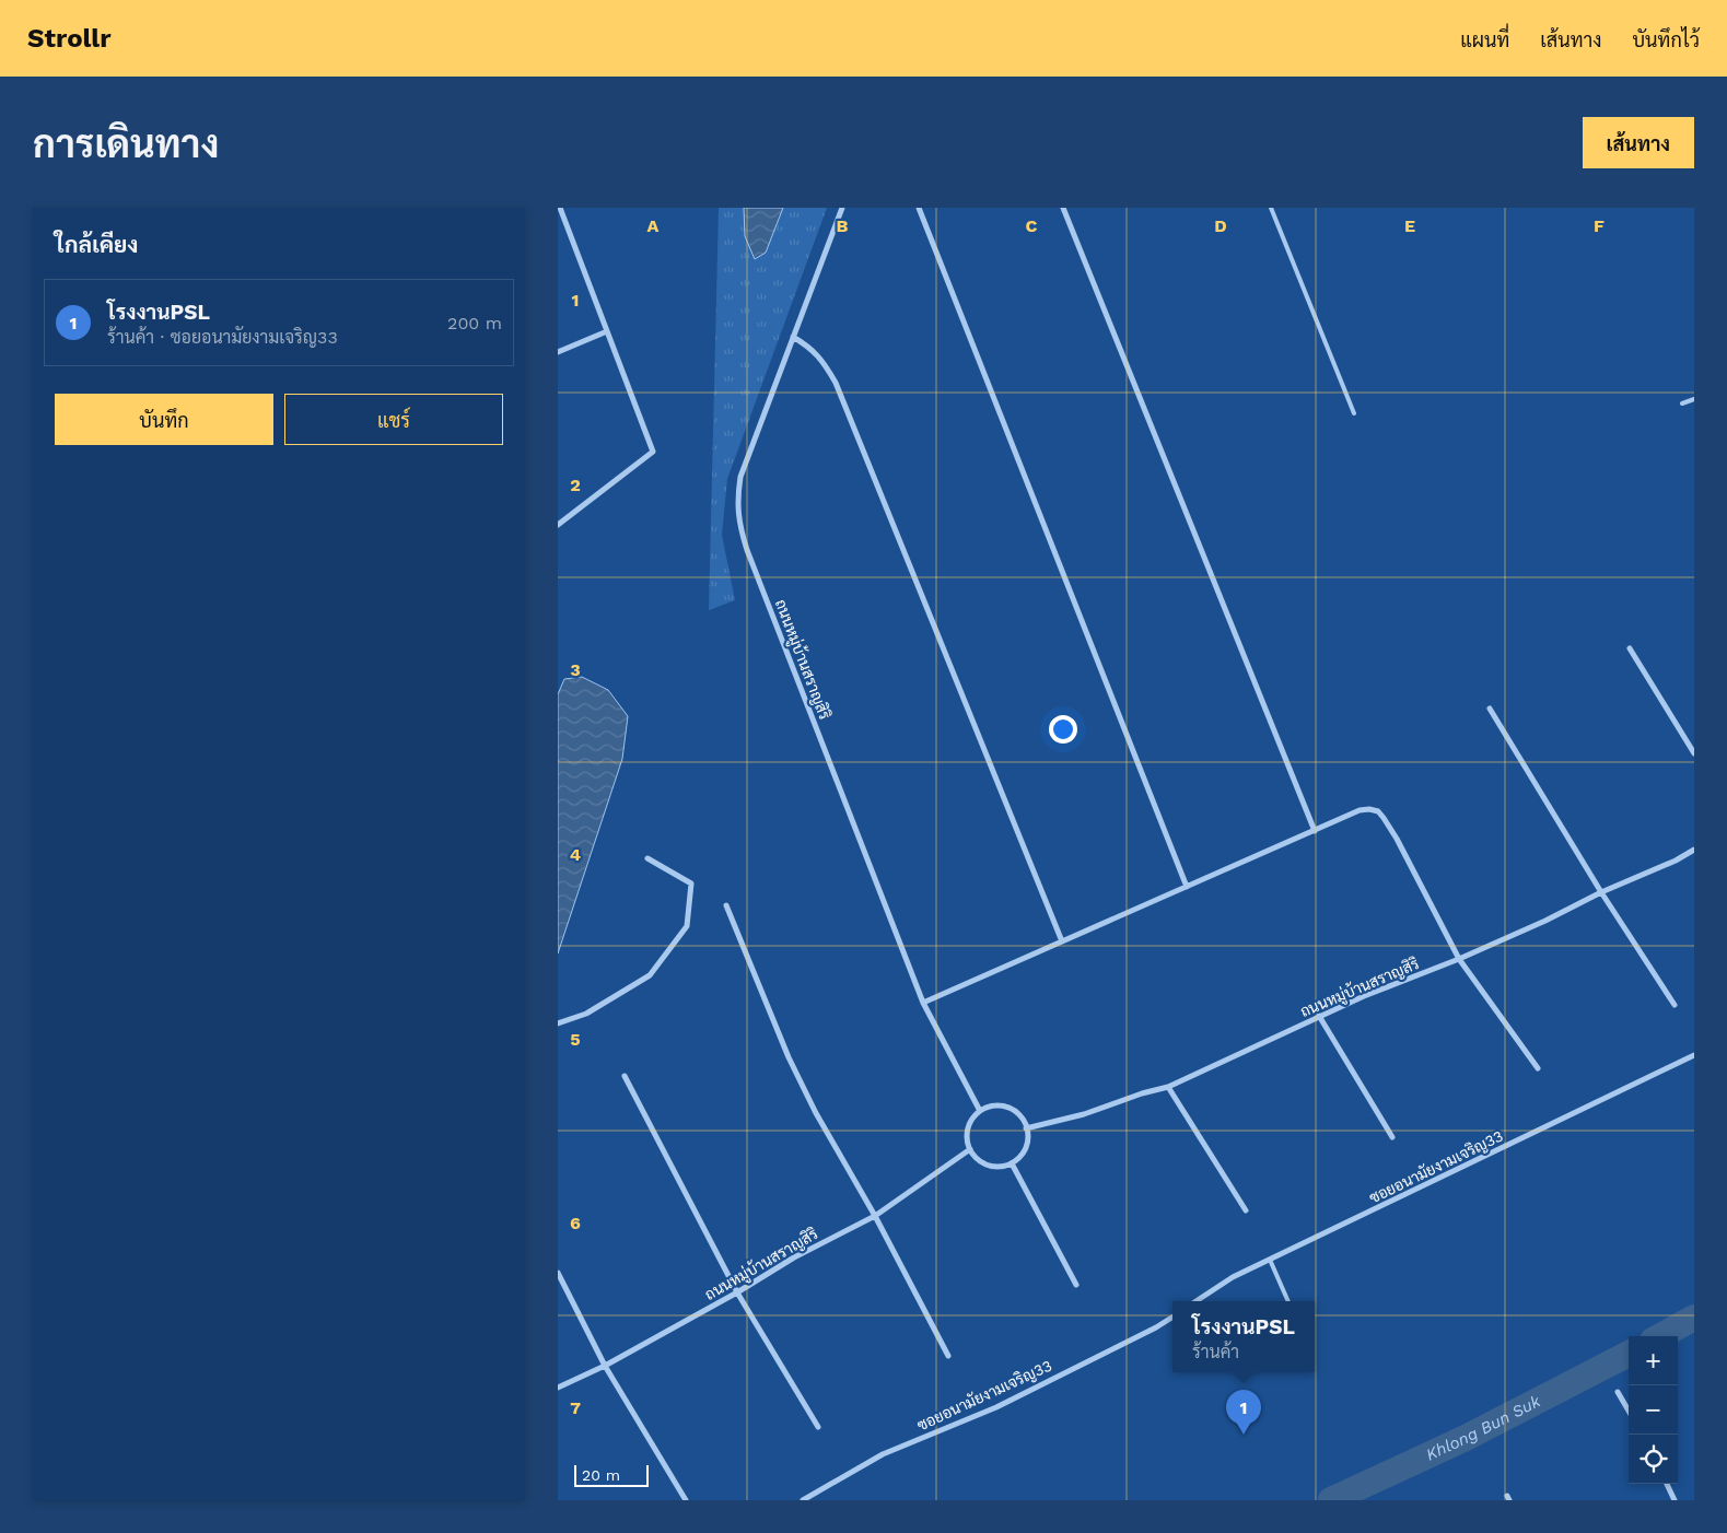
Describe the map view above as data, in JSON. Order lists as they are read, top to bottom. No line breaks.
{"streets":{"street":["ถนนหมู่บ้านสราญสิริ","ซอยอนามัยงามเจริญ33"]},"water":["Khlong Bun Suk"],"scale_bar":"20 m","page":{"header":"Strollr","nav":["แผนที่","เส้นทาง","บันทึกไว้"],"title":"การเดินทาง","buttons":["เส้นทาง",["บันทึก","แชร์"]],"heading":"ใกล้เคียง","list":[{"mark":"1","name":"โรงงานPSL","note":"ร้านค้า · ซอยอนามัยงามเจริญ33","value":"200 m"}],"popup":["โรงงานPSL","ร้านค้า"],"map_buttons":["+","−"],"pins":"1","scale":"20 m"},"grid":{"columns":["A","B","C","D","E","F"],"rows":["1","2","3","4","5","6","7"]}}
